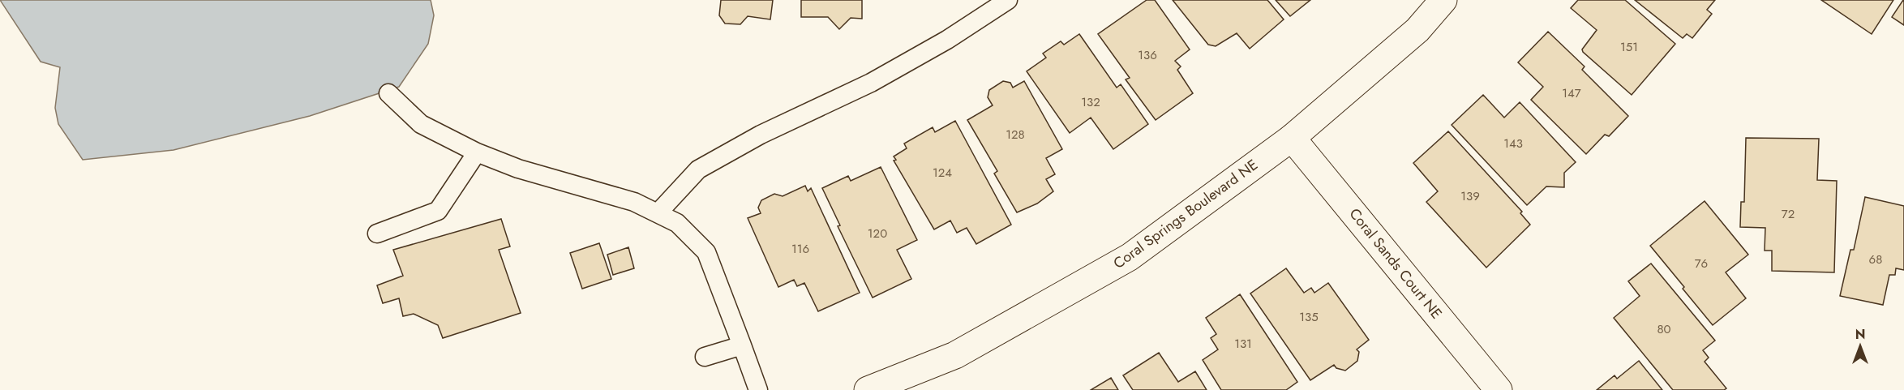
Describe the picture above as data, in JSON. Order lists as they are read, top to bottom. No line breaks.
{"streets":{"street":["Coral Springs Boulevard NE","Coral Sands Court NE"]},"crossings":[["Coral Springs Boulevard NE","Coral Sands Court NE"]],"house_numbers":["151","136","147","132","128","143","124","139","72","120","116","68","76","135","80","131"],"north":"top"}
